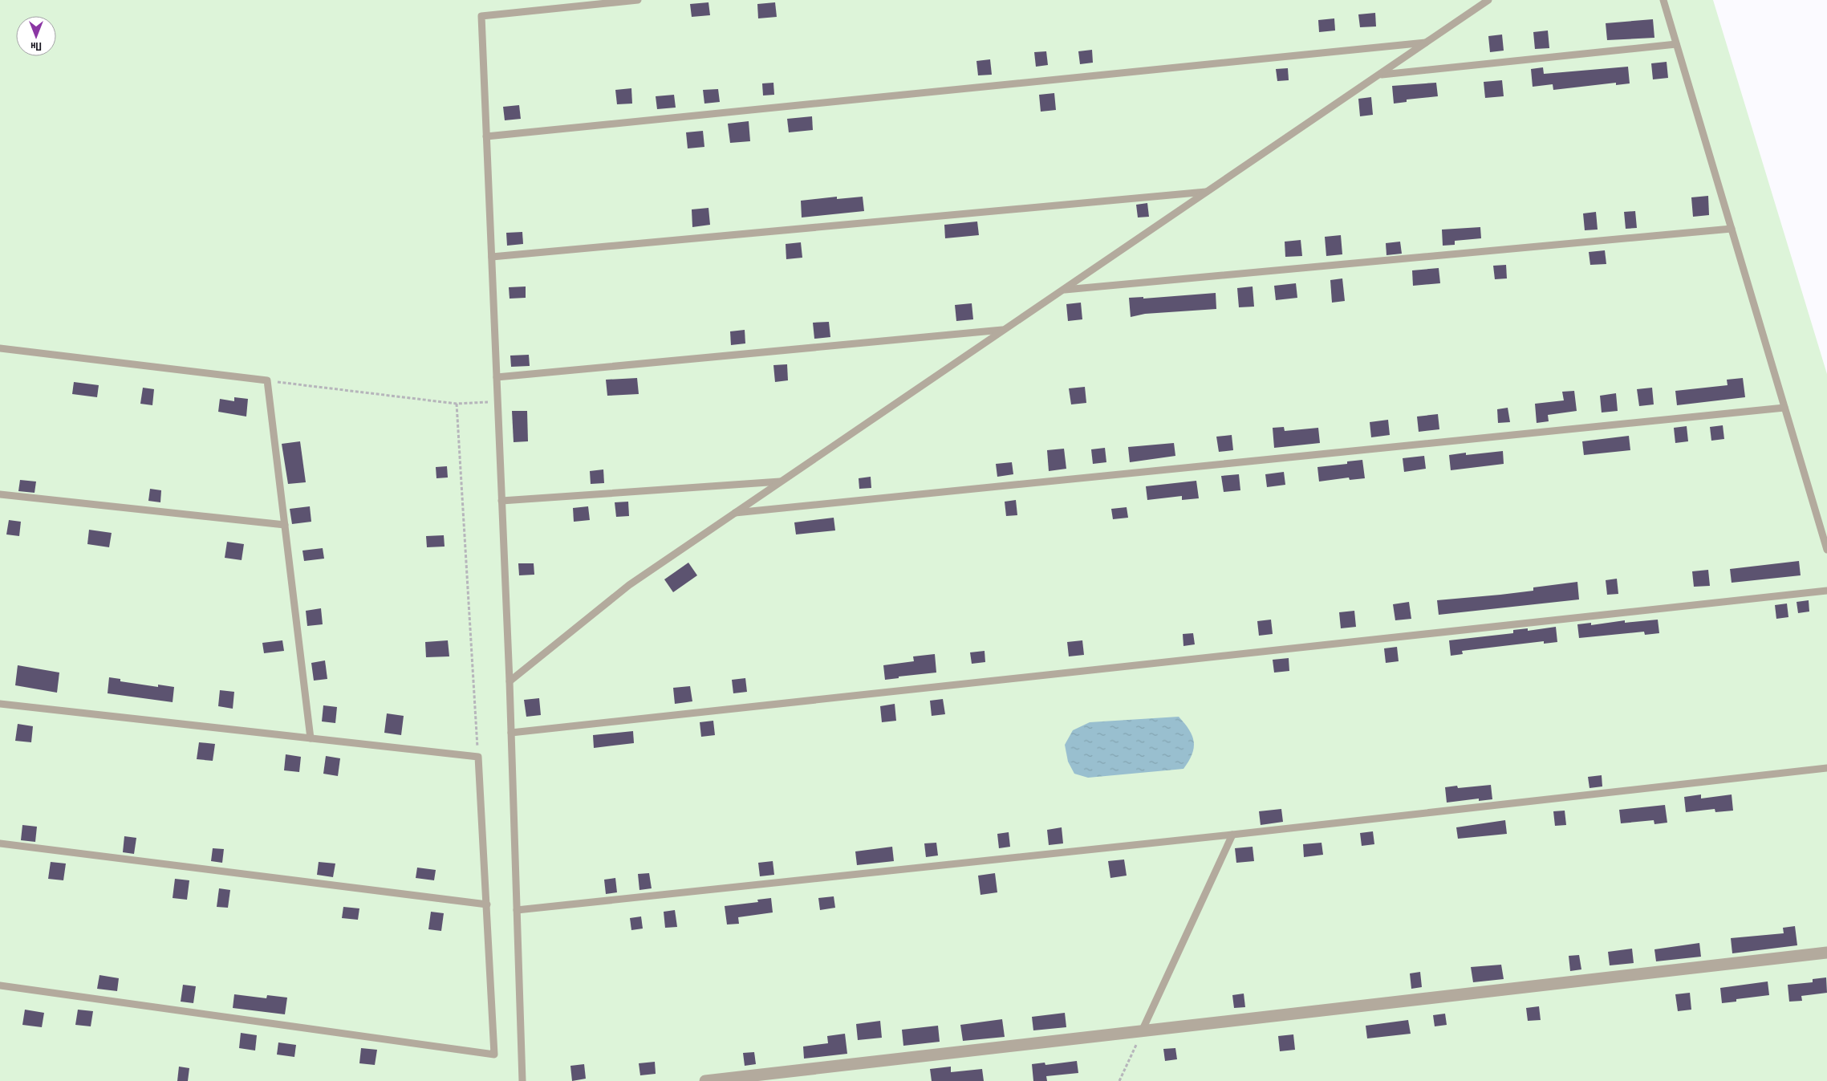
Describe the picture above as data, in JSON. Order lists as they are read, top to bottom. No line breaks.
{"north":"bottom"}
